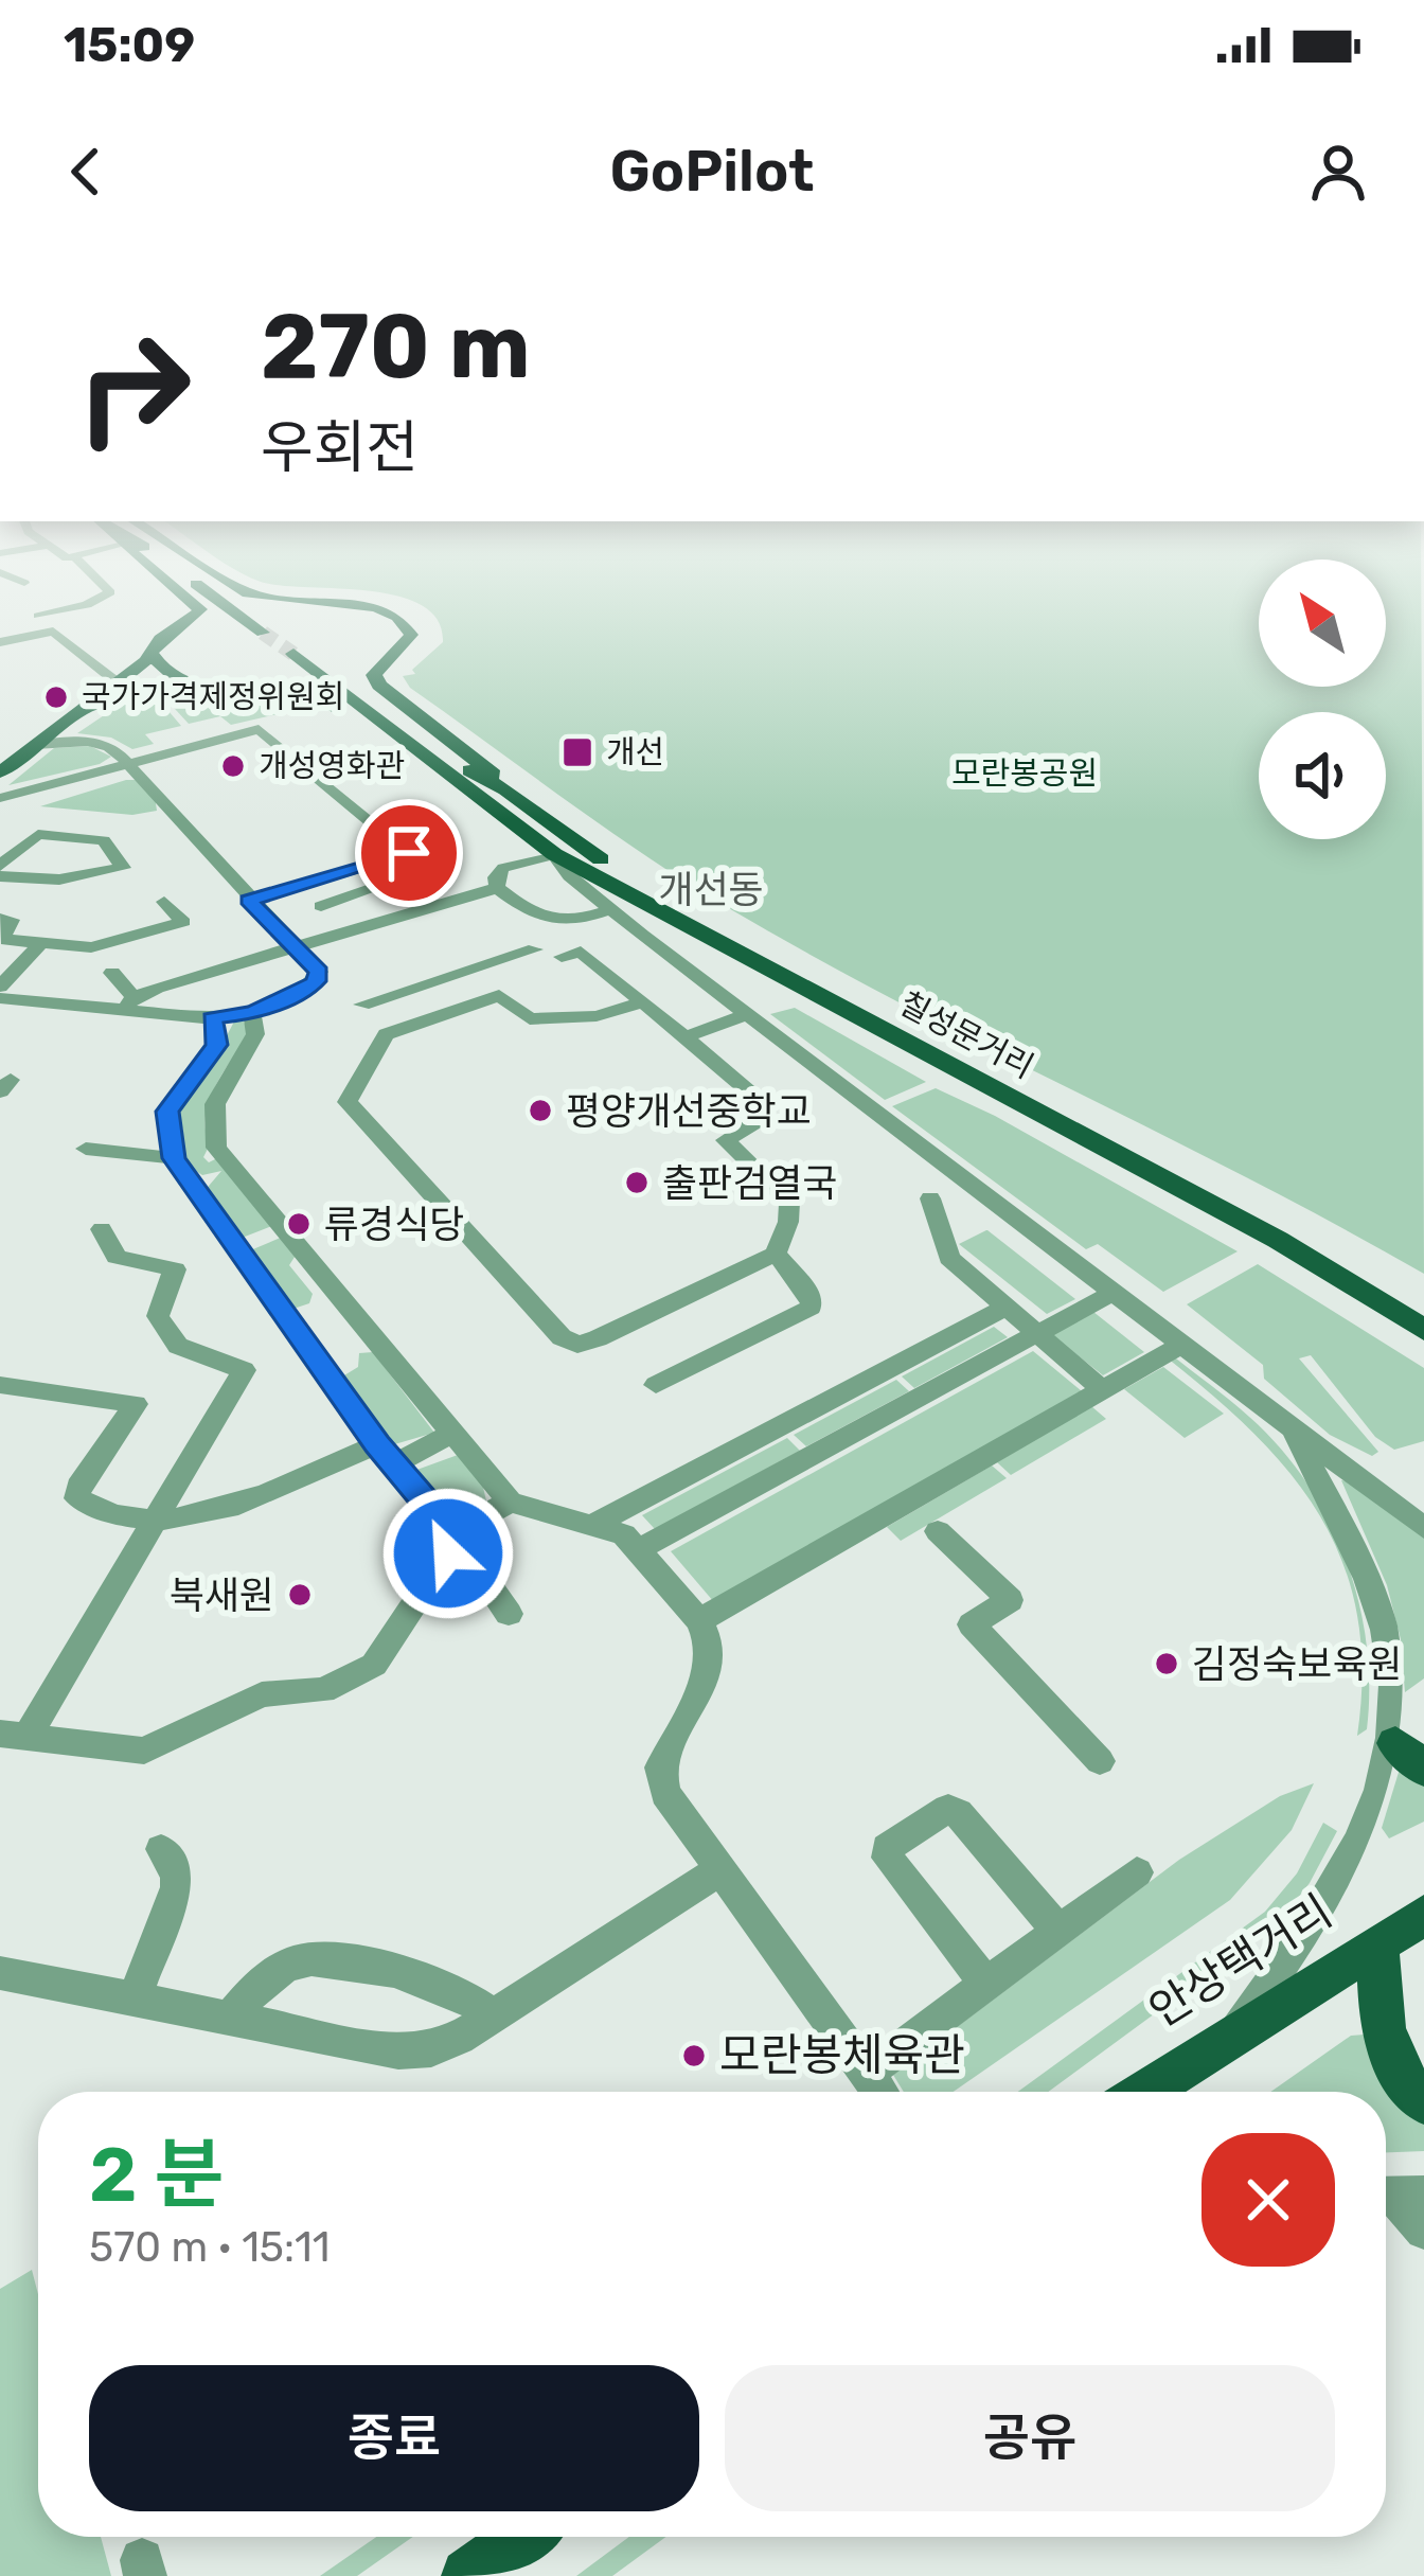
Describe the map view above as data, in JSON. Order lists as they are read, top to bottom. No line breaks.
{"streets":{"main road":["칠성문거리","안상택거리"]},"districts":["개선동"],"parks":["모란봉공원"],"places":{"other":["국가가격제정위원회","개성영화관","평양개선중학교","출판검열국","류경식당","북새원","김정숙보육원","모란봉체육관"],"transit":["개선"]},"north":"top left","page":{"status":"15:09","header":"GoPilot","turn":["270 m","우회전"],"heading":["2 분","570 m · 15:11"],"buttons":["종료","공유"]}}
